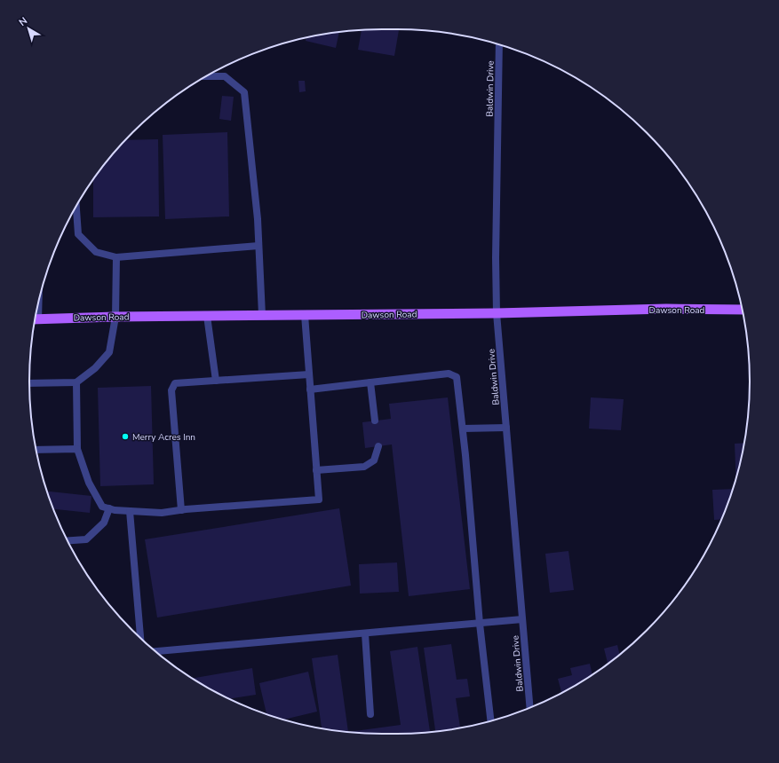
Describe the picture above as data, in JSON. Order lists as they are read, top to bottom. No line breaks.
{"streets":{"main road":["Dawson Road"],"street":["Baldwin Drive"]},"crossings":[["Baldwin Drive","Dawson Road"]],"places":["Merry Acres Inn"],"north":"top left"}
